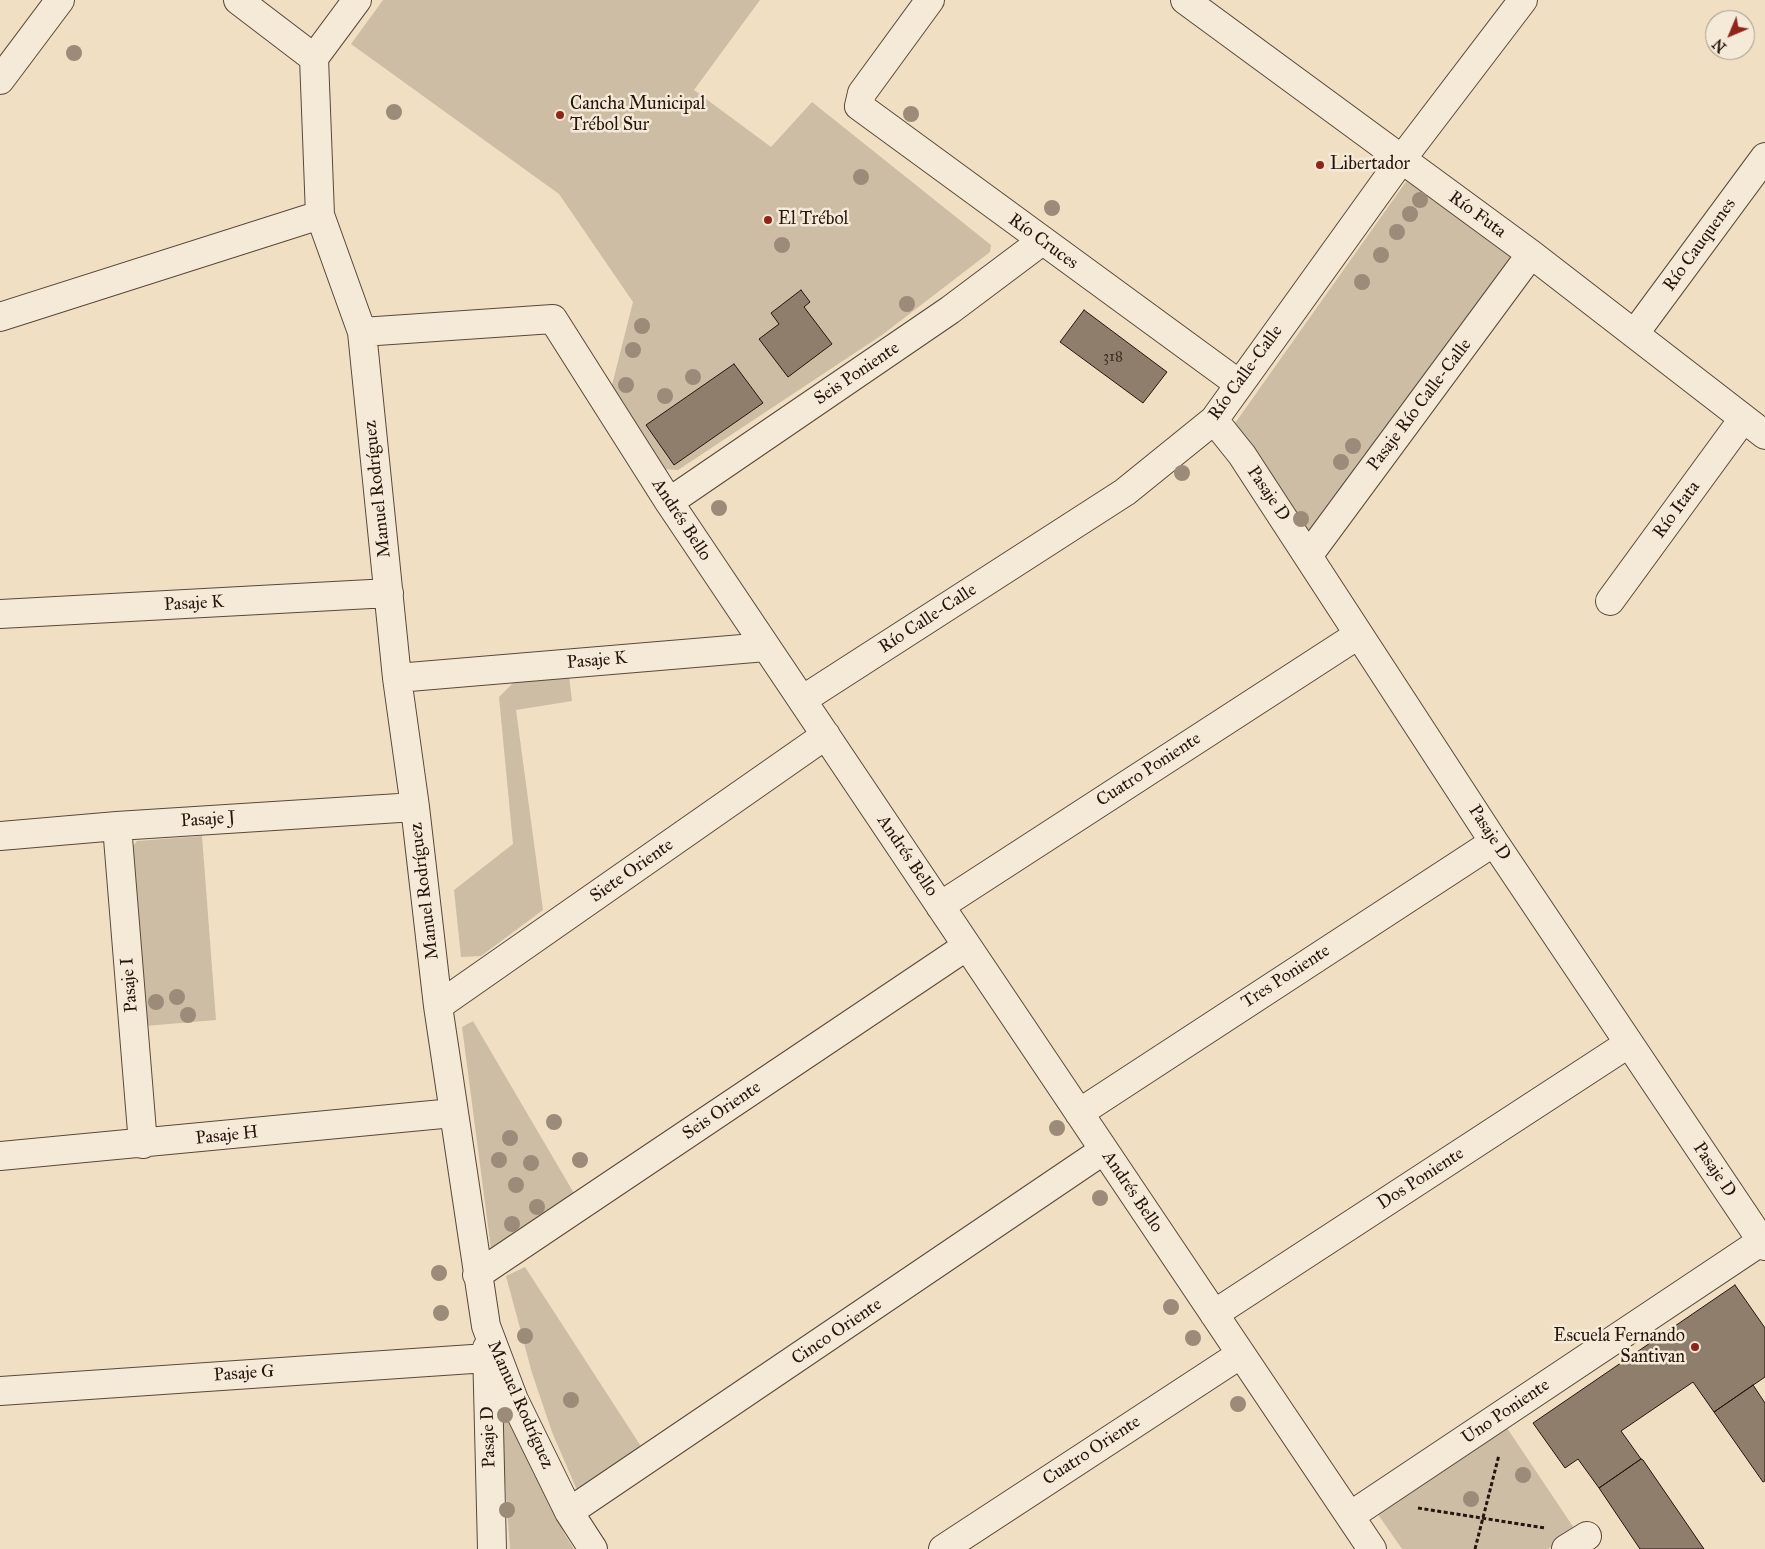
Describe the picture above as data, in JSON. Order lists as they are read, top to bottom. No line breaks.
{"streets":{"street":["Río Futa","Río Cruces","Río Cauquenes","Río Calle-Calle","Seis Poniente","Pasaje Río Calle-Calle","Manuel Rodríguez","Pasaje D","Río Itata","Andrés Bello","Pasaje K","Cuatro Poniente","Pasaje J","Siete Oriente","Tres Poniente","Pasaje I","Seis Oriente","Pasaje H","Dos Poniente","Cinco Oriente","Pasaje G","Uno Poniente","Cuatro Oriente"]},"crossings":[["Río Futa","Río Cauquenes"],["Río Futa","Río Calle-Calle"],["Río Futa","Pasaje Río Calle-Calle"],["Río Futa","Río Itata"],["Río Cruces","Río Calle-Calle"],["Río Cruces","Seis Poniente"],["Río Calle-Calle","Pasaje D"],["Río Calle-Calle","Andrés Bello"],["Seis Poniente","Andrés Bello"],["Pasaje Río Calle-Calle","Pasaje D"],["Manuel Rodríguez","Pasaje D"],["Manuel Rodríguez","Andrés Bello"],["Manuel Rodríguez","Pasaje K"],["Manuel Rodríguez","Pasaje J"],["Manuel Rodríguez","Siete Oriente"],["Manuel Rodríguez","Seis Oriente"],["Manuel Rodríguez","Pasaje H"],["Manuel Rodríguez","Cinco Oriente"],["Pasaje D","Cuatro Poniente"],["Pasaje D","Tres Poniente"],["Pasaje D","Dos Poniente"],["Pasaje D","Pasaje G"],["Pasaje D","Uno Poniente"],["Andrés Bello","Pasaje K"],["Andrés Bello","Cuatro Poniente"],["Andrés Bello","Siete Oriente"],["Andrés Bello","Tres Poniente"],["Andrés Bello","Seis Oriente"],["Andrés Bello","Dos Poniente"],["Andrés Bello","Cinco Oriente"],["Andrés Bello","Uno Poniente"],["Andrés Bello","Cuatro Oriente"],["Pasaje J","Pasaje I"],["Pasaje I","Pasaje H"]],"places":["Cancha Municipal Trébol Sur","Libertador","El Trébol","Escuela Fernando Santivan"],"house_numbers":["318"],"north":"bottom left"}
